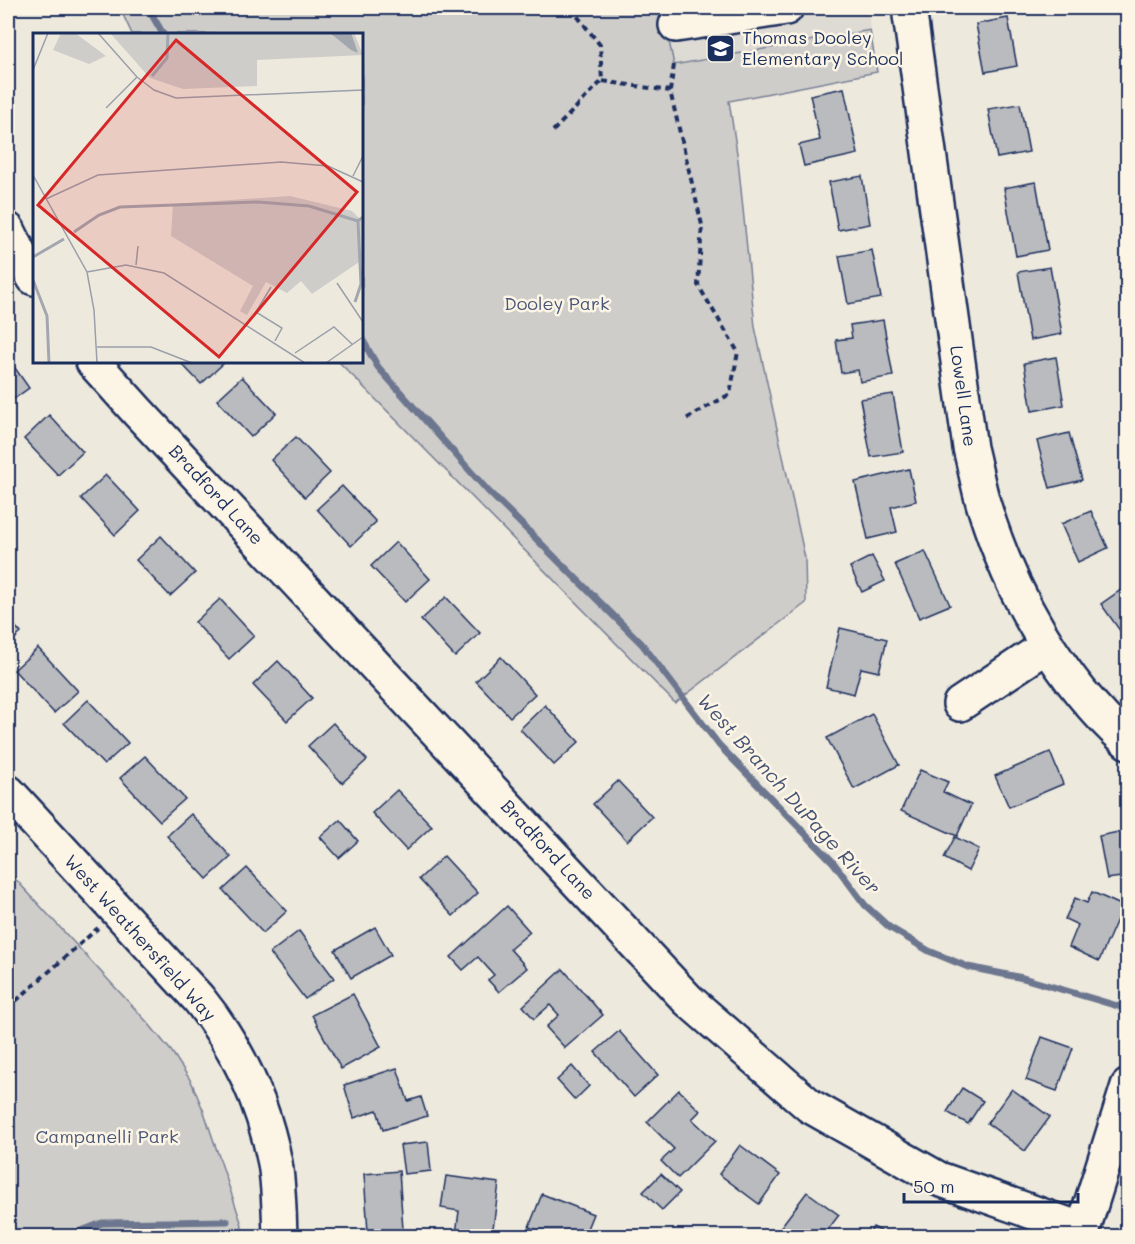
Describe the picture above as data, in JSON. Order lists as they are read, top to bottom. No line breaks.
{"streets":{"street":["Lowell Lane","Bradford Lane","West Weathersfield Way"]},"water":["West Branch DuPage River"],"parks":["Dooley Park","Campanelli Park"],"places":{"school or university":["Thomas Dooley Elementary School"]},"scale_bar":"50 m"}
